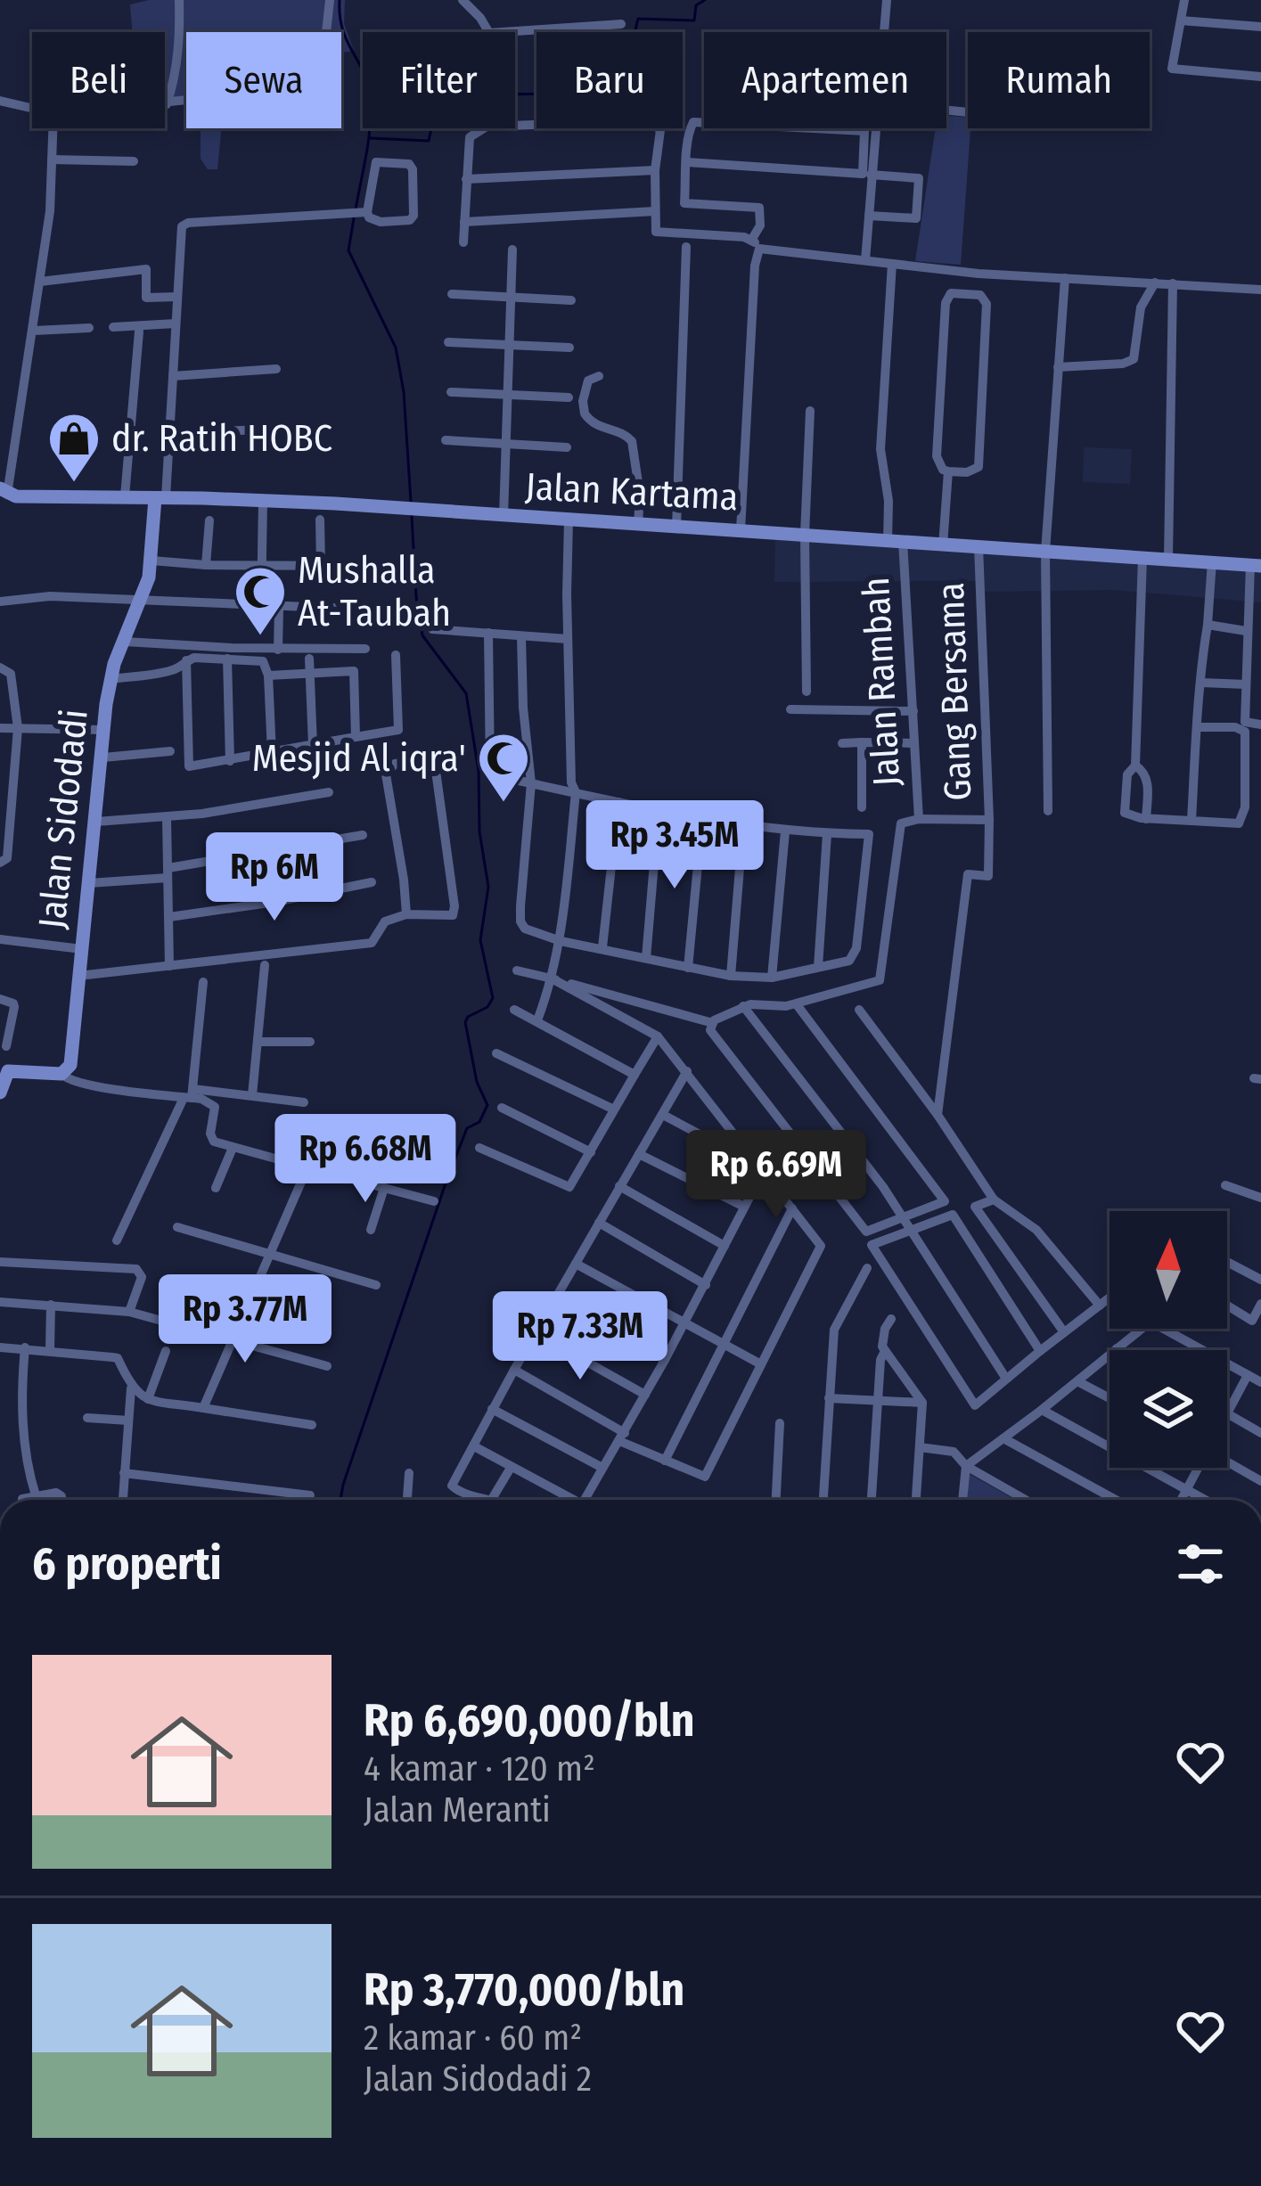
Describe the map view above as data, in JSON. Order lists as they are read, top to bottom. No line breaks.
{"streets":{"main road":["Jalan Kartama","Jalan Sidodadi"],"street":["Jalan Rambah","Gang Bersama"]},"crossings":[["Jalan Kartama","Jalan Rambah"],["Jalan Kartama","Gang Bersama"],["Jalan Kartama","Jalan Sidodadi"],["Jalan Rambah","Gang Bersama"]],"places":{"shop":["dr. Ratih HOBC"],"mosque":["Mushalla At-Taubah","Mesjid Al iqra'"]},"north":"top","page":{"chip":["Beli","Sewa","Filter","Baru","Apartemen","Rumah"],"price":["Rp 3.45M","Rp 6M","Rp 6.68M","Rp 6.69M","Rp 3.77M","Rp 7.33M"],"heading":"6 properti","list":[{"name":"Rp 6,690,000/bln","note":"4 kamar · 120 m² · Jalan Meranti"},{"name":"Rp 3,770,000/bln","note":"2 kamar · 60 m² · Jalan Sidodadi 2"}]}}
